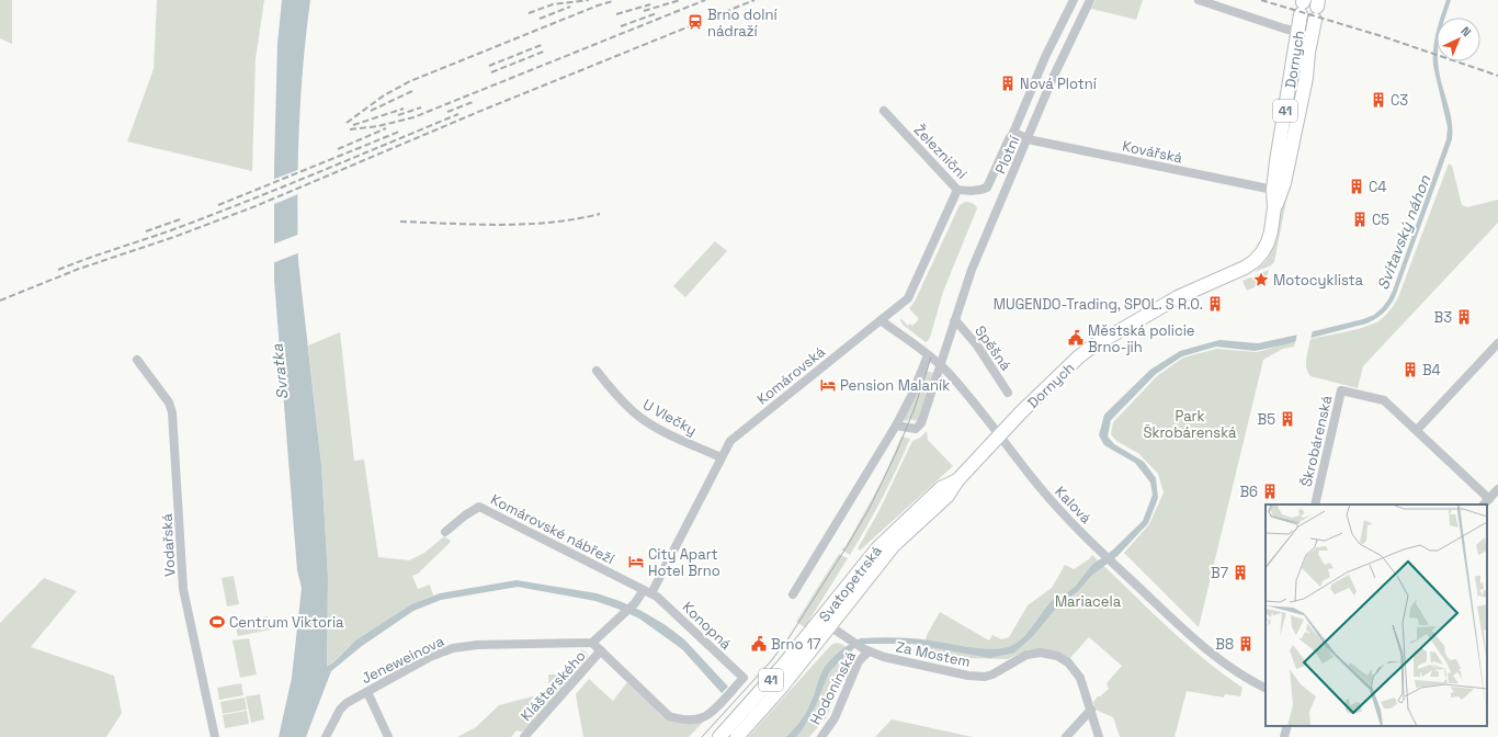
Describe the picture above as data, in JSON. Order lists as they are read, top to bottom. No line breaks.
{"streets":{"main road":["Dornych","41","Svatopetrská"],"street":["Železniční","Kovářská","Plotní","Spěšná","Komárovská","U Vlečky","Škrobárenská","Kalová","Komárovské nábřeží","Vodařská","Konopná","Za Mostem","Jeneweinova","Klášterského","Hodonínská"]},"crossings":[["Dornych","Kovářská"],["Dornych","Kalová"],["Dornych","Svatopetrská"],["Železniční","Plotní"],["Železniční","Komárovská"],["Kovářská","Plotní"],["Plotní","Spěšná"],["Komárovská","U Vlečky"],["Komárovská","Kalová"],["Komárovská","Komárovské nábřeží"],["Komárovská","Konopná"],["Komárovské nábřeží","Konopná"],["Svatopetrská","Za Mostem"],["Konopná","Klášterského"],["Za Mostem","Hodonínská"]],"water":["Svitavský náhon","Svratka"],"parks":["Park Škrobárenská","Mariacela"],"places":{"station":["Brno dolní nádraží"],"building":["Nová Plotní","C3","C4","C5","MUGENDO-Trading, SPOL. S R.O.","B3","B4","B5","B6","B7","B8"],"place":["Motocyklista"],"public building":["Městská policie Brno-jih","Brno 17"],"hotel":["Pension Malaník","City Apart Hotel Brno"],"sports":["Centrum Viktoria"]},"north":"top right"}
